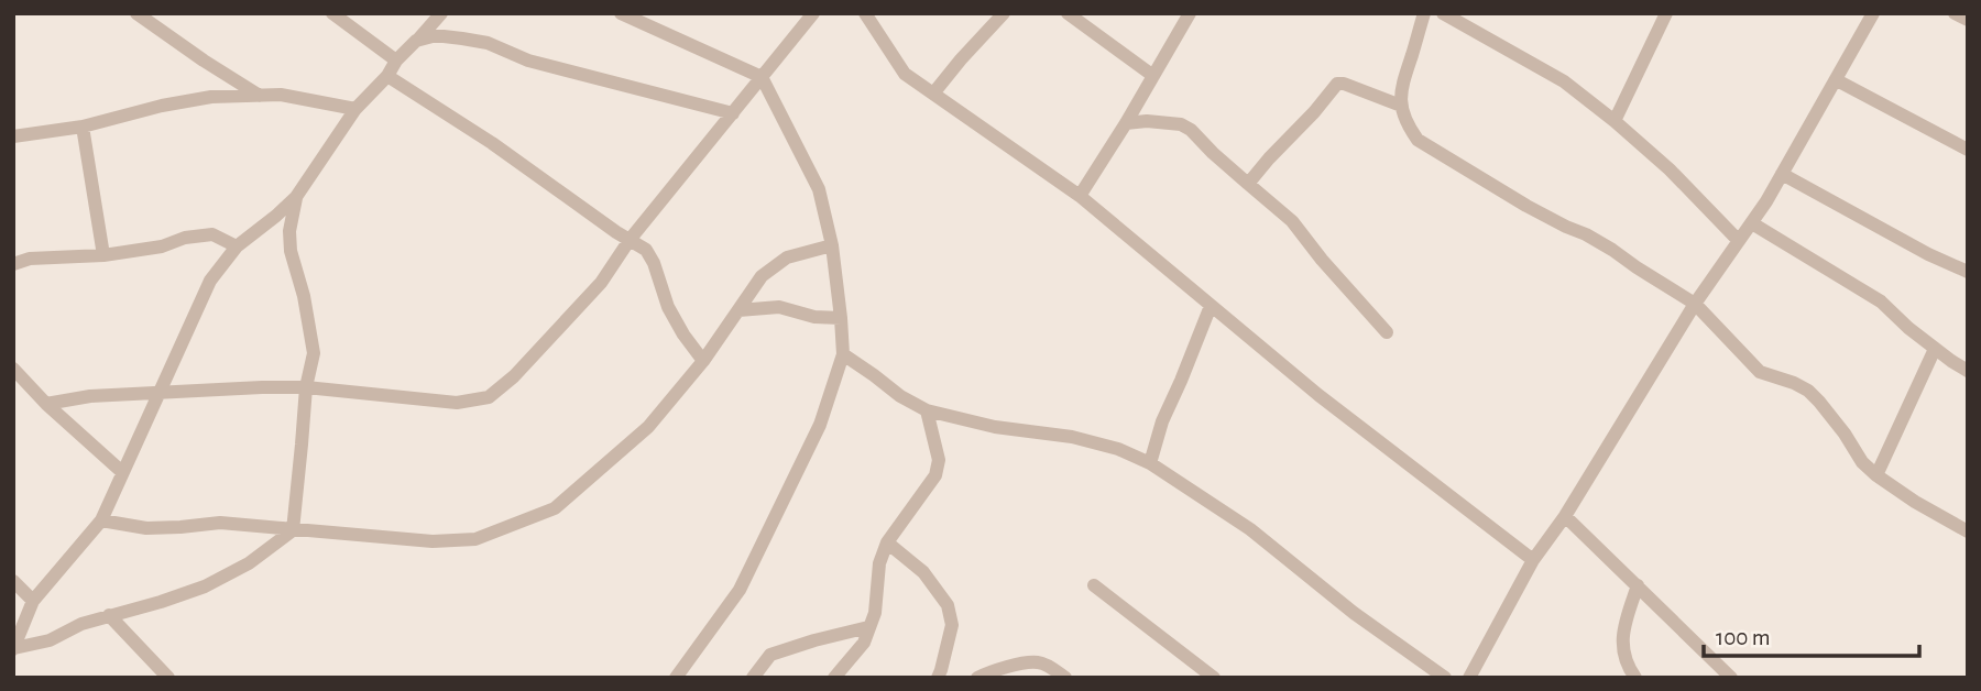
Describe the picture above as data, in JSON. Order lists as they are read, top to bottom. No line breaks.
{"scale_bar":"100 m"}
